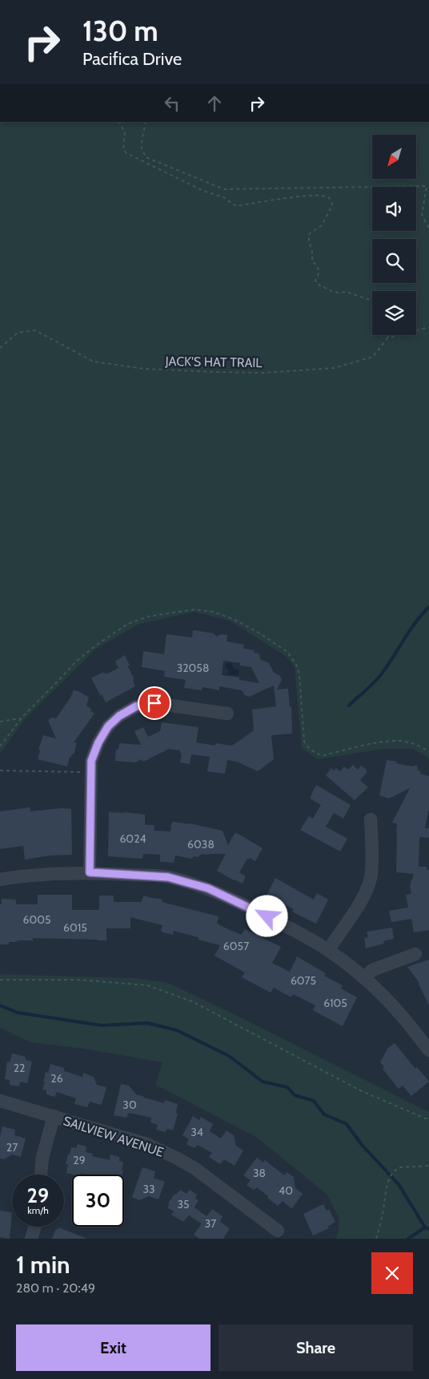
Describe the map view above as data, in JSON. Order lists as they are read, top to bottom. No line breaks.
{"streets":{"street":["SAILVIEW AVENUE"],"path":["JACK'S HAT TRAIL"]},"house_numbers":["32058","6024","6038","6005","6015","6057","6075","6105","22","26","30","34","27","29","38","33","40","35","37"],"north":"bottom left","page":{"turn":["130 m","Pacifica Drive"],"speed":"29 km/h","limit":"30","heading":["1 min","280 m · 20:49"],"buttons":["Exit","Share"]}}
